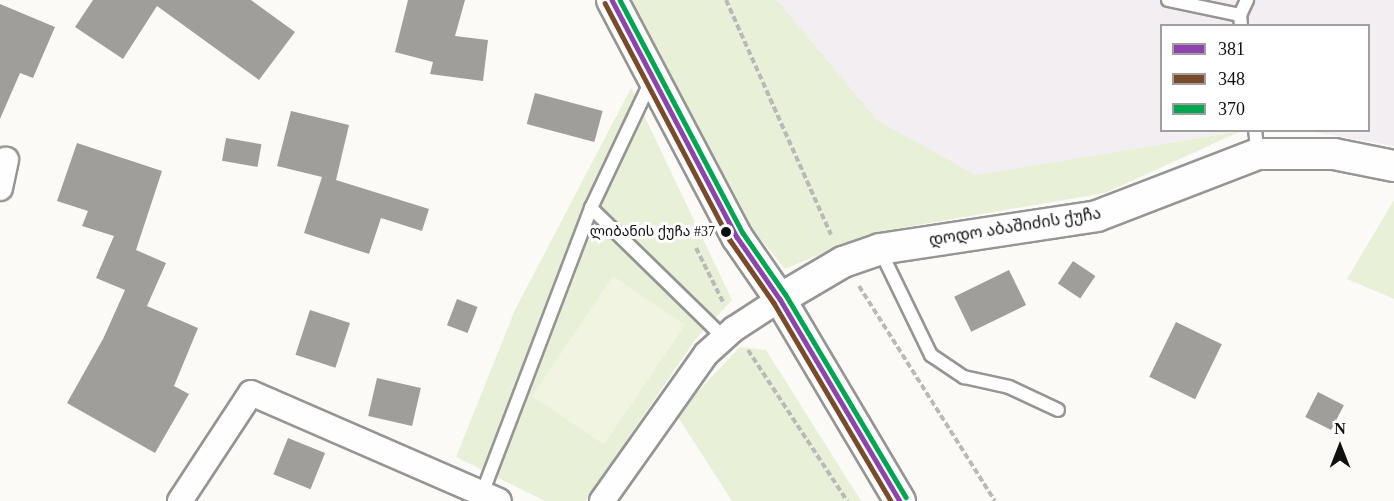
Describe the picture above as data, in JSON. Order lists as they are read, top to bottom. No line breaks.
{"streets":{"street":["დოდო აბაშიძის ქუჩა"]},"places":["ლიბანის ქუჩა #37"],"lines":["transit line 381","transit line 370","transit line 348"],"legend":["381","348","370"],"north":"top"}
